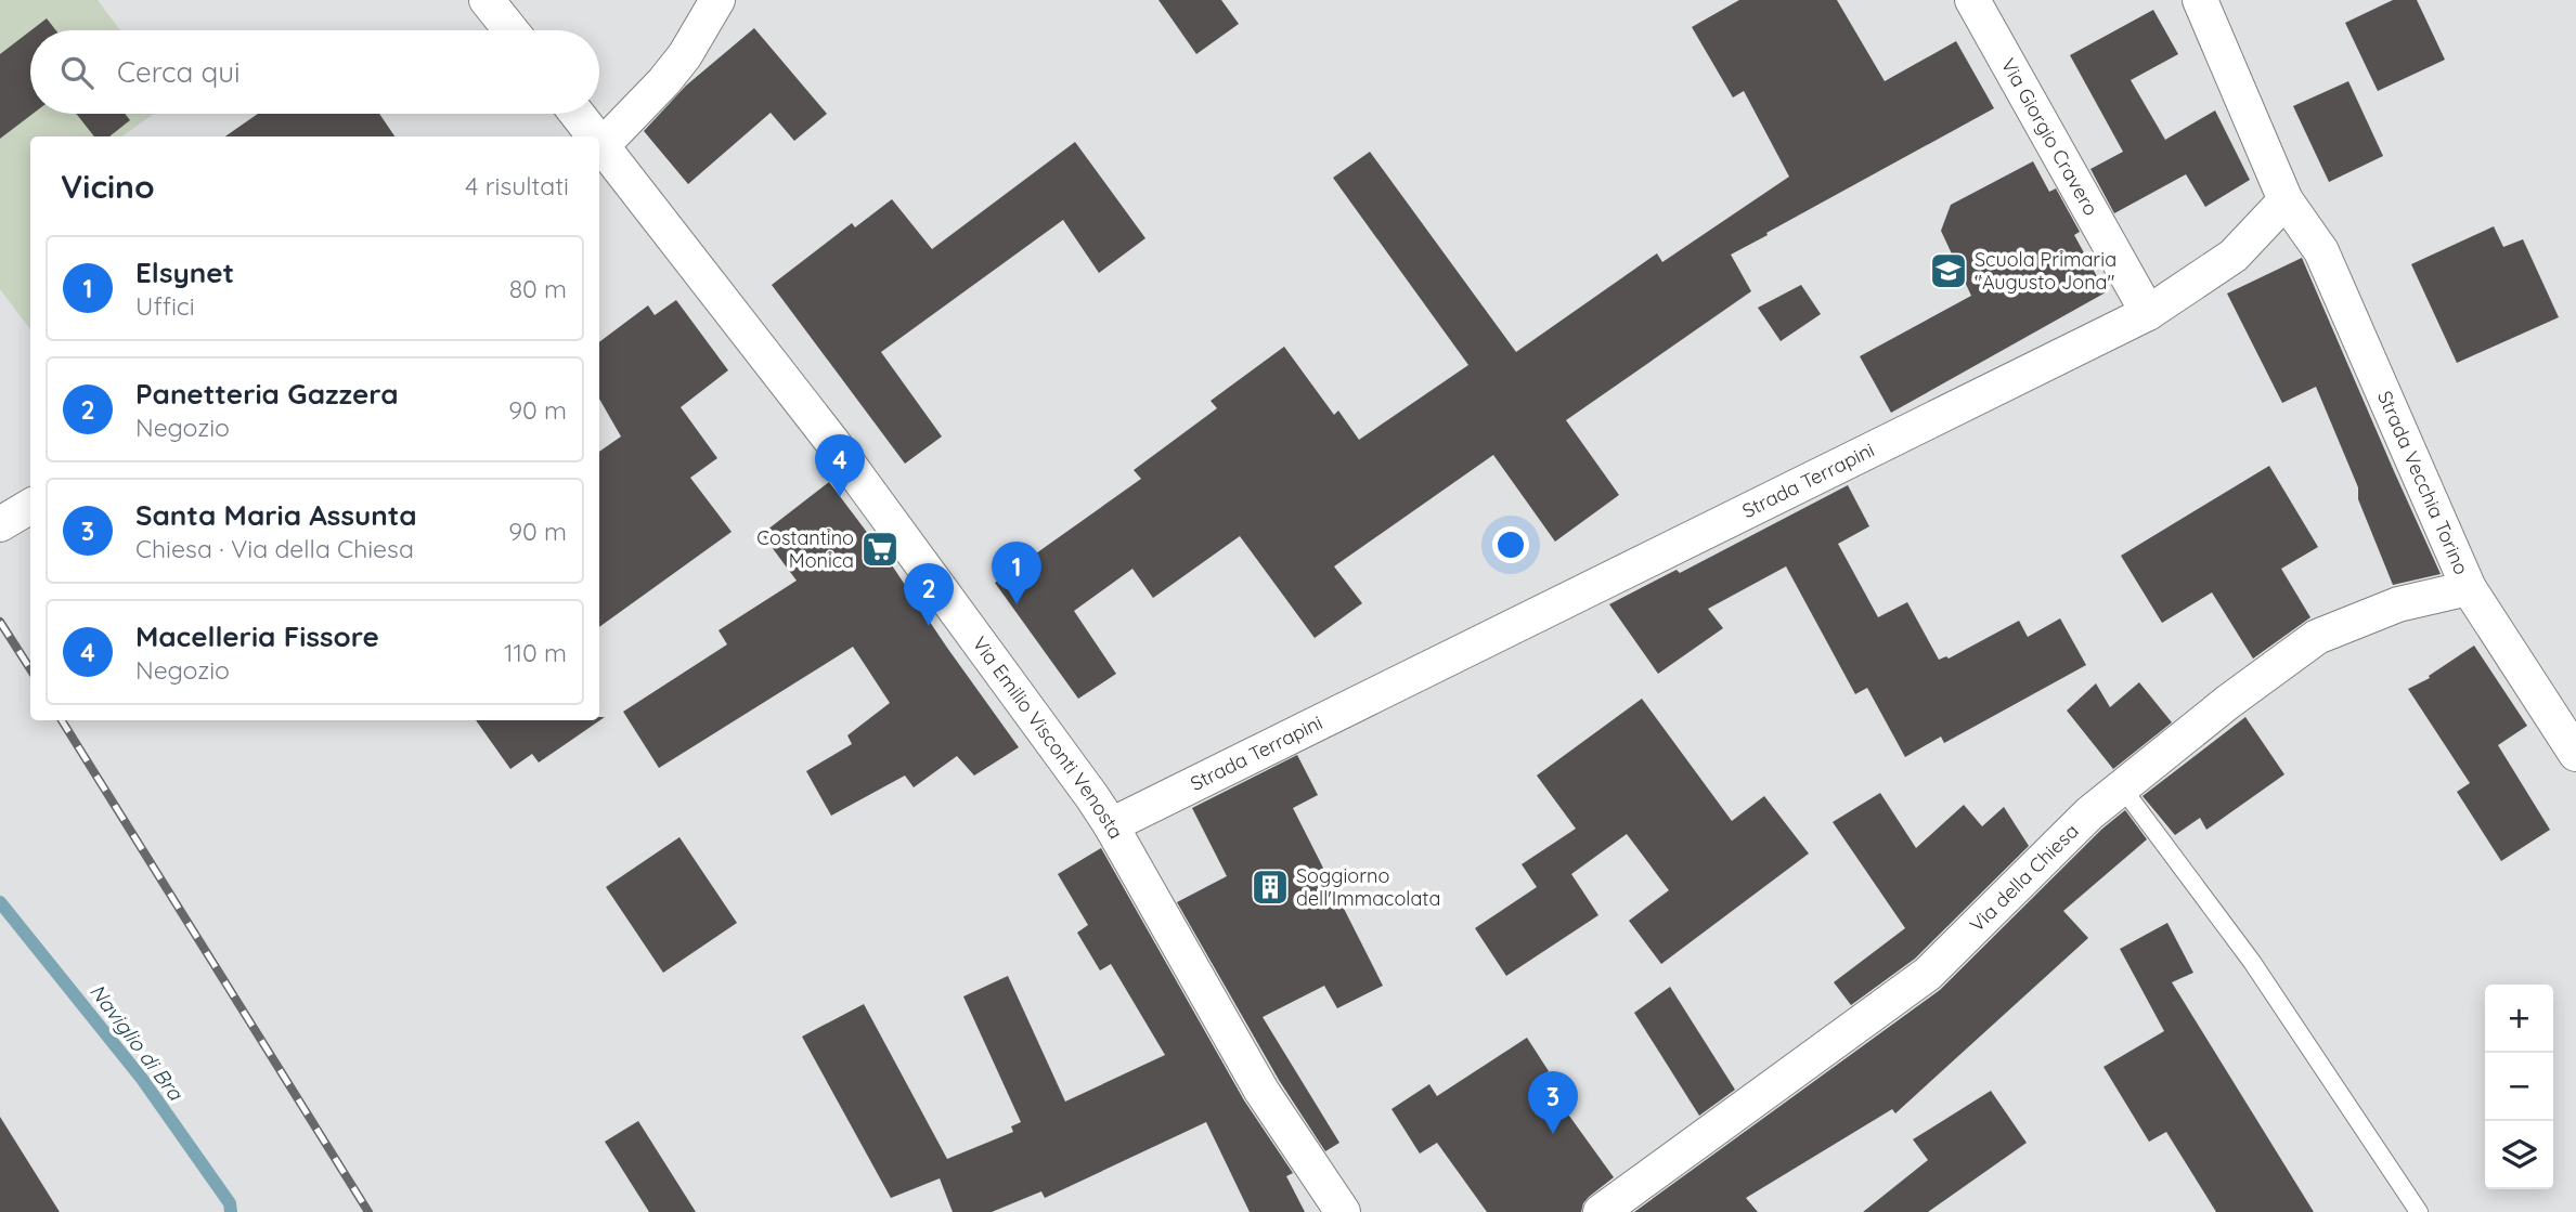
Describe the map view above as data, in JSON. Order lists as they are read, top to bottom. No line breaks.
{"streets":{"street":["Via Giorgio Cravero","Strada Terrapini","Strada Vecchia Torino","Via Emilio Visconti Venosta","Via della Chiesa"]},"crossings":[["Via Giorgio Cravero","Strada Terrapini"],["Strada Terrapini","Strada Vecchia Torino"],["Strada Terrapini","Via Emilio Visconti Venosta"],["Strada Vecchia Torino","Via della Chiesa"]],"water":["Naviglio di Bra"],"places":{"school or university":["Scuola Primaria \"Augusto Jona\""],"supermarket":["Costantino Monica"],"building":["Soggiorno dell'Immacolata"]},"page":{"search":"Cerca qui","heading":["Vicino","4 risultati"],"list":[{"mark":"1","name":"Elsynet","note":"Uffici","value":"80 m"},{"mark":"2","name":"Panetteria Gazzera","note":"Negozio","value":"90 m"},{"mark":"3","name":"Santa Maria Assunta","note":"Chiesa · Via della Chiesa","value":"90 m"},{"mark":"4","name":"Macelleria Fissore","note":"Negozio","value":"110 m"}],"pins":["4","1","2","3"],"map_buttons":["+","−"]}}
